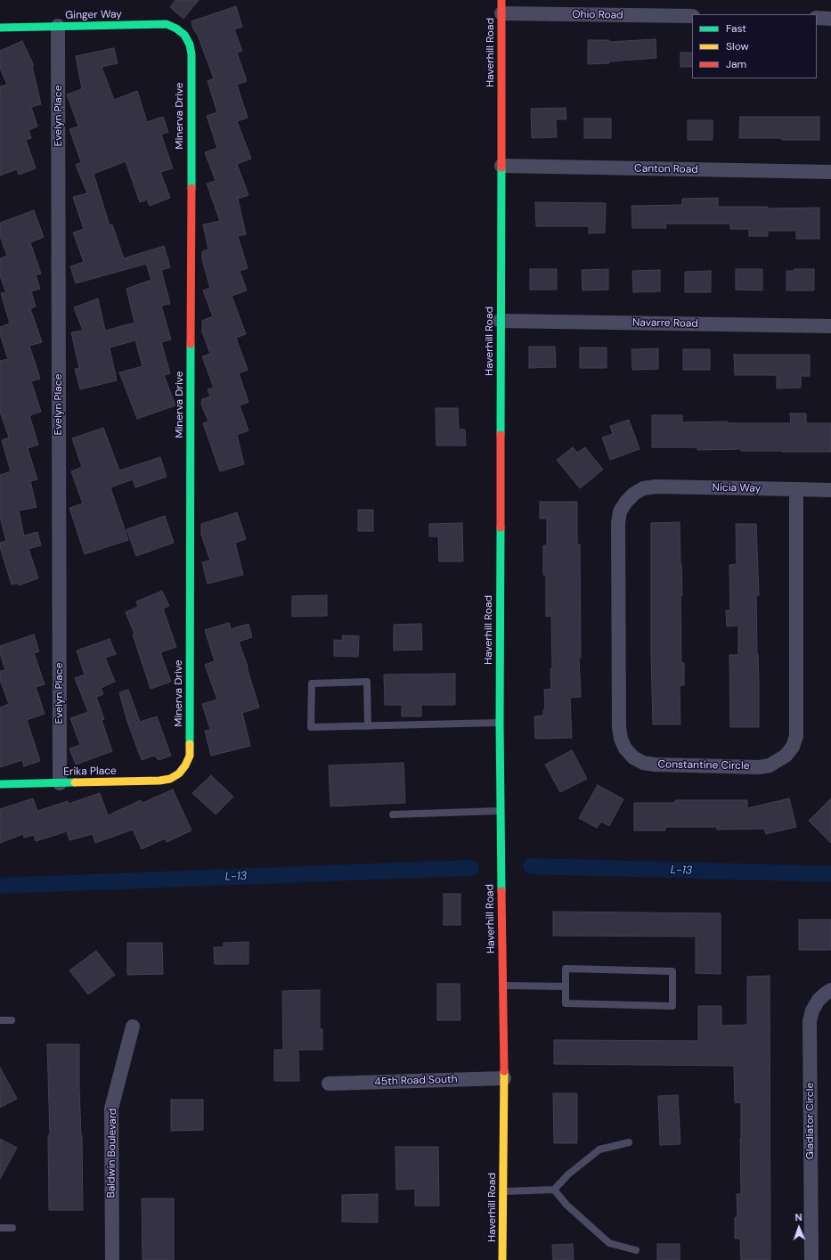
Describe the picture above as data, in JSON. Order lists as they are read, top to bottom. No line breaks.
{"streets":{"street":["Ginger Way","Ohio Road","Haverhill Road","Evelyn Place","Minerva Drive","Canton Road","Navarre Road","Nicia Way","Constantine Circle","Erika Place","45th Road South","Gladiator Circle","Baldwin Boulevard"]},"crossings":[["Ginger Way","Evelyn Place"],["Ginger Way","Minerva Drive"],["Ohio Road","Haverhill Road"],["Haverhill Road","Canton Road"],["Haverhill Road","Navarre Road"],["Haverhill Road","45th Road South"],["Evelyn Place","Erika Place"],["Minerva Drive","Erika Place"],["Nicia Way","Constantine Circle"]],"water":["L-13"],"legend":["Fast","Slow","Jam"],"north":"top"}
